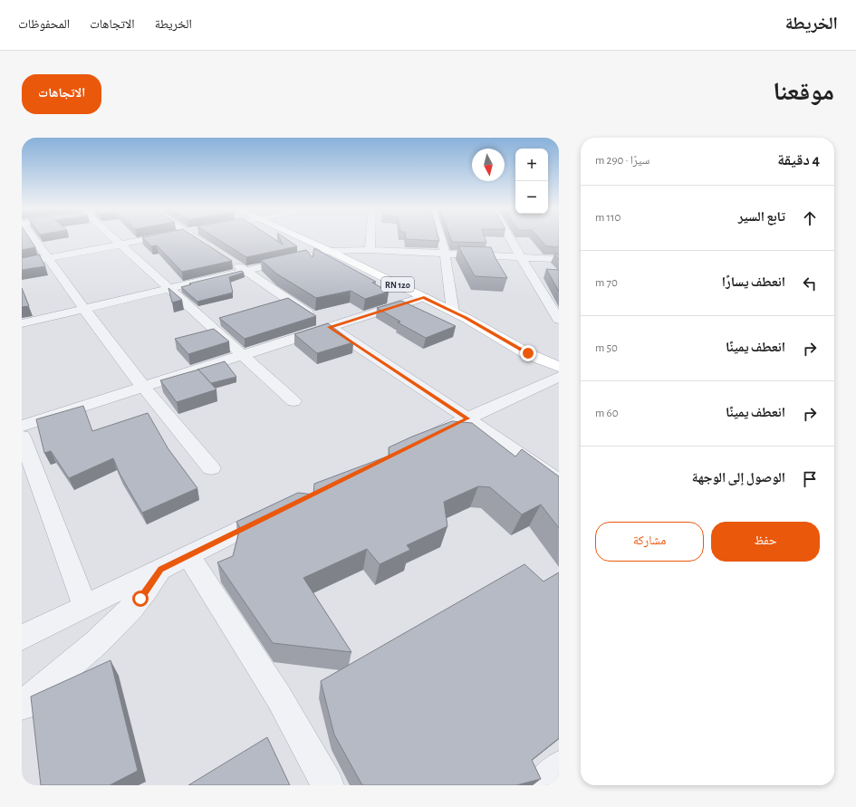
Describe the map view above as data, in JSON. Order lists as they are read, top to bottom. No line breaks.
{"streets":{"main road":["RN 120"]},"north":"bottom","page":{"header":"الخريطة","nav":["الخريطة","الاتجاهات","المحفوظات"],"title":"موقعنا","buttons":["الاتجاهات",["حفظ","مشاركة"]],"heading":["4 دقيقة","سيرًا · 290 m"],"map_buttons":["+","−"],"list":[["تابع السير","110 m"],["انعطف يسارًا","70 m"],["انعطف يمينًا","50 m"],["انعطف يمينًا","60 m"],"الوصول إلى الوجهة"]}}
